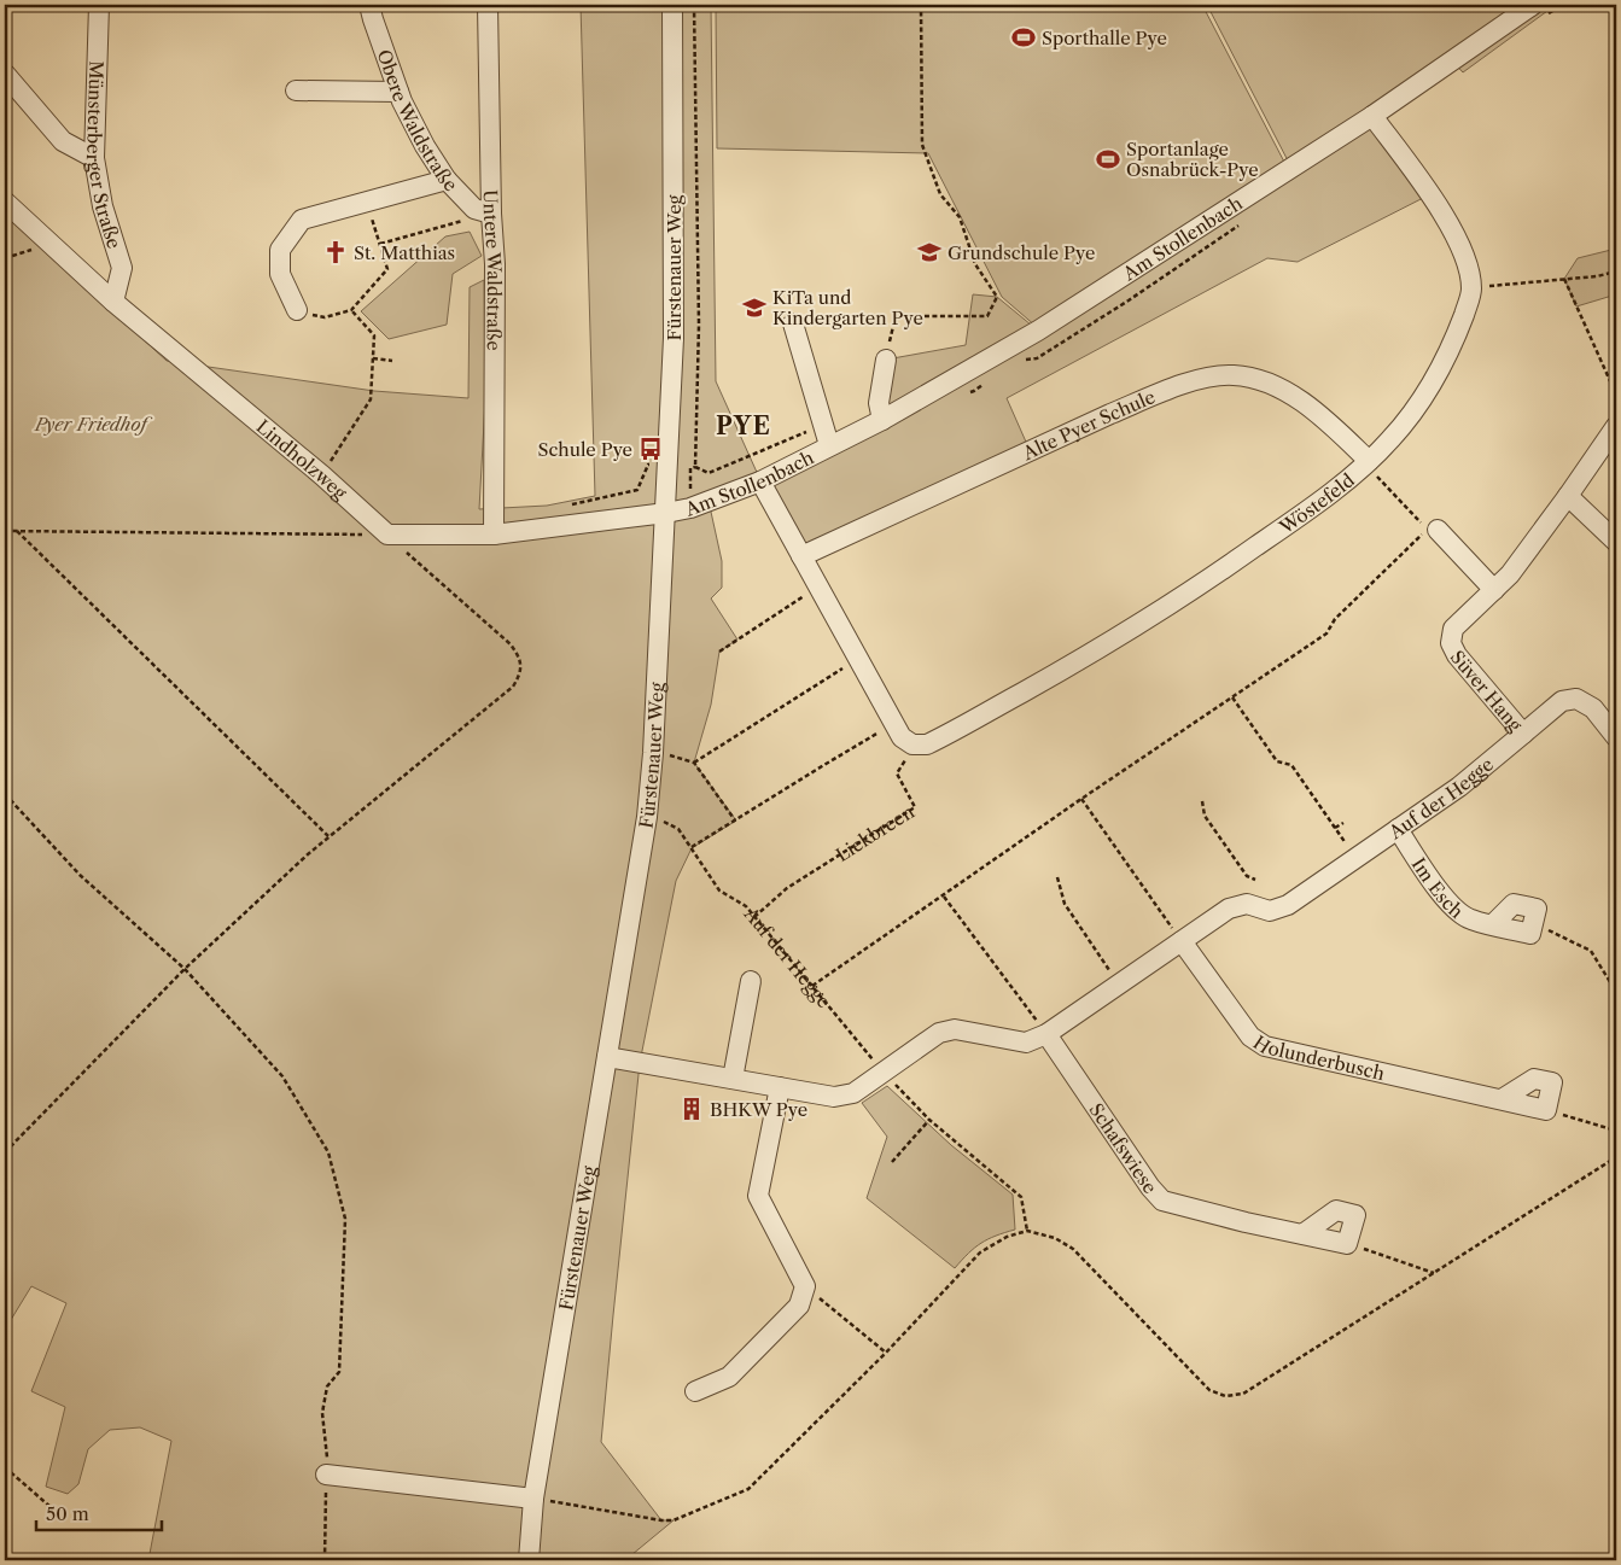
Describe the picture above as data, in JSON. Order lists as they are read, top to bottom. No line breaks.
{"streets":{"street":["Obere Waldstraße","Münsterberger Straße","Am Stollenbach","Fürstenauer Weg","Untere Waldstraße","Alte Pyer Schule","Lindholzweg","Wöstefeld","Süver Hang","Auf der Hegge","Im Esch","Holunderbusch","Schafswiese"],"path":["Liekbreen"]},"crossings":[["Obere Waldstraße","Untere Waldstraße"],["Münsterberger Straße","Lindholzweg"],["Am Stollenbach","Fürstenauer Weg"],["Am Stollenbach","Wöstefeld"],["Fürstenauer Weg","Auf der Hegge"],["Alte Pyer Schule","Wöstefeld"],["Wöstefeld","Liekbreen"],["Süver Hang","Auf der Hegge"],["Auf der Hegge","Liekbreen"],["Auf der Hegge","Im Esch"],["Auf der Hegge","Holunderbusch"],["Auf der Hegge","Schafswiese"]],"districts":["PYE"],"parks":["Pyer Friedhof"],"places":{"sports":["Sporthalle Pye","Sportanlage Osnabrück-Pye"],"church":["St. Matthias"],"school or university":["Grundschule Pye","KiTa und Kindergarten Pye"],"bus stop":["Schule Pye"],"building":["BHKW Pye"]},"scale_bar":"50 m"}
